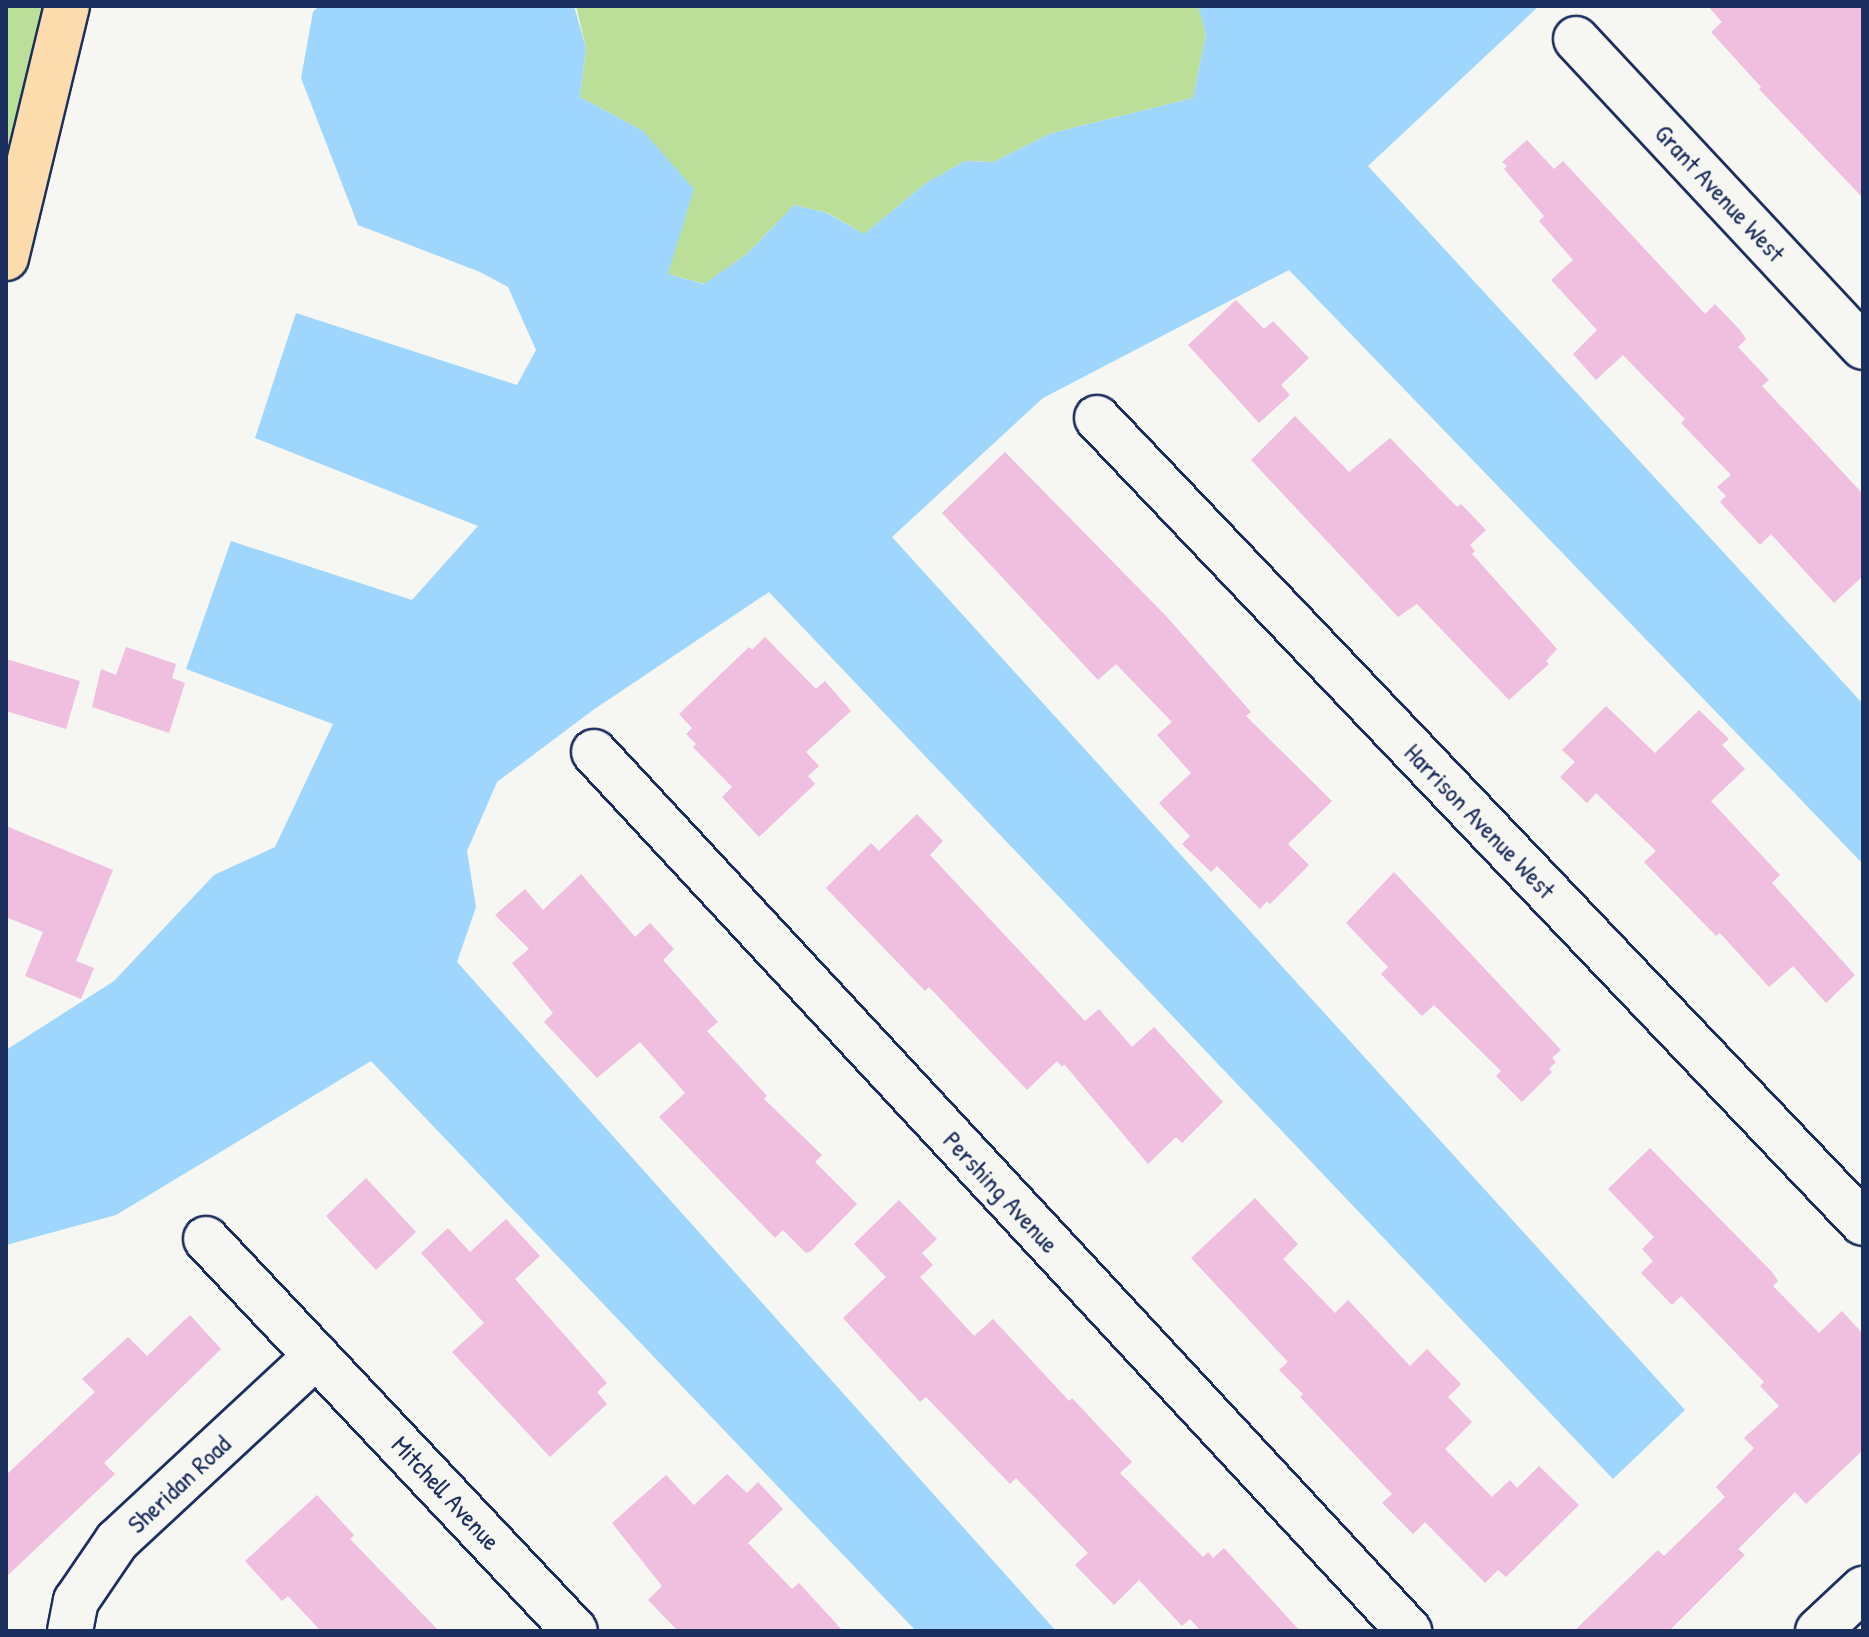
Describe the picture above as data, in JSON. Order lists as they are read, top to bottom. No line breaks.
{"streets":{"street":["Grant Avenue West","Harrison Avenue West","Pershing Avenue","Sheridan Road","Mitchell Avenue"]},"crossings":[["Sheridan Road","Mitchell Avenue"]]}
